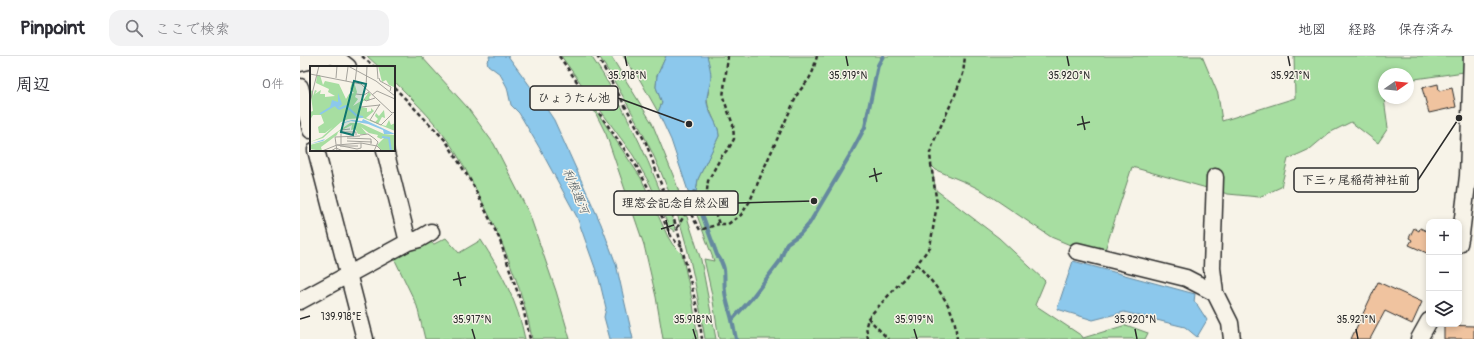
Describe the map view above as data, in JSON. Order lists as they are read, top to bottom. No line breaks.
{"water":["利根運河"],"places":["下三ヶ尾稲荷神社前","ひょうたん池","理窓会記念自然公園"],"north":"right","page":{"header":"Pinpoint","search":"ここで検索","nav":["地図","経路","保存済み"],"heading":["周辺","0件"],"map_buttons":["+","−"]},"coordinates":["35.921°N","35.918°N","35.919°N","35.920°N","139.918°E","35.917°N"]}
